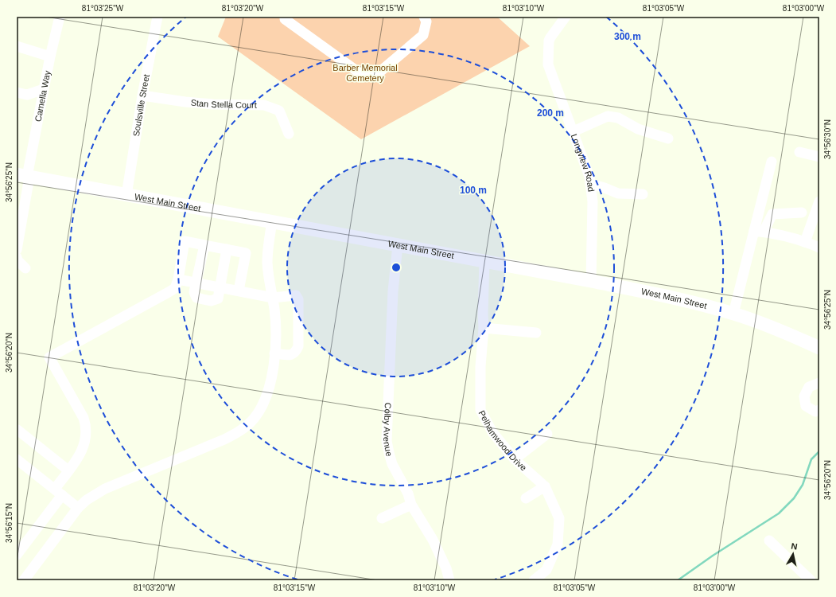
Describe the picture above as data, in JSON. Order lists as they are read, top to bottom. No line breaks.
{"streets":{"main road":["West Main Street"],"street":["Camella Way","Stan Stella Court","Soulsville Street","Longview Road","Colby Avenue","Pelhamwood Drive"]},"crossings":[["Camella Way","West Main Street"],["Stan Stella Court","Soulsville Street"],["Soulsville Street","West Main Street"],["Longview Road","West Main Street"],["West Main Street","Colby Avenue"],["West Main Street","Pelhamwood Drive"]],"parks":["Barber Memorial Cemetery"],"north":"top","coordinates":["81°03'25\"W","81°03'20\"W","81°03'15\"W","81°03'10\"W","81°03'05\"W","81°03'00\"W","34°56'30\"N","34°56'25\"N","34°56'20\"N","34°56'15\"N"],"rings":["300 m","200 m","100 m"]}
